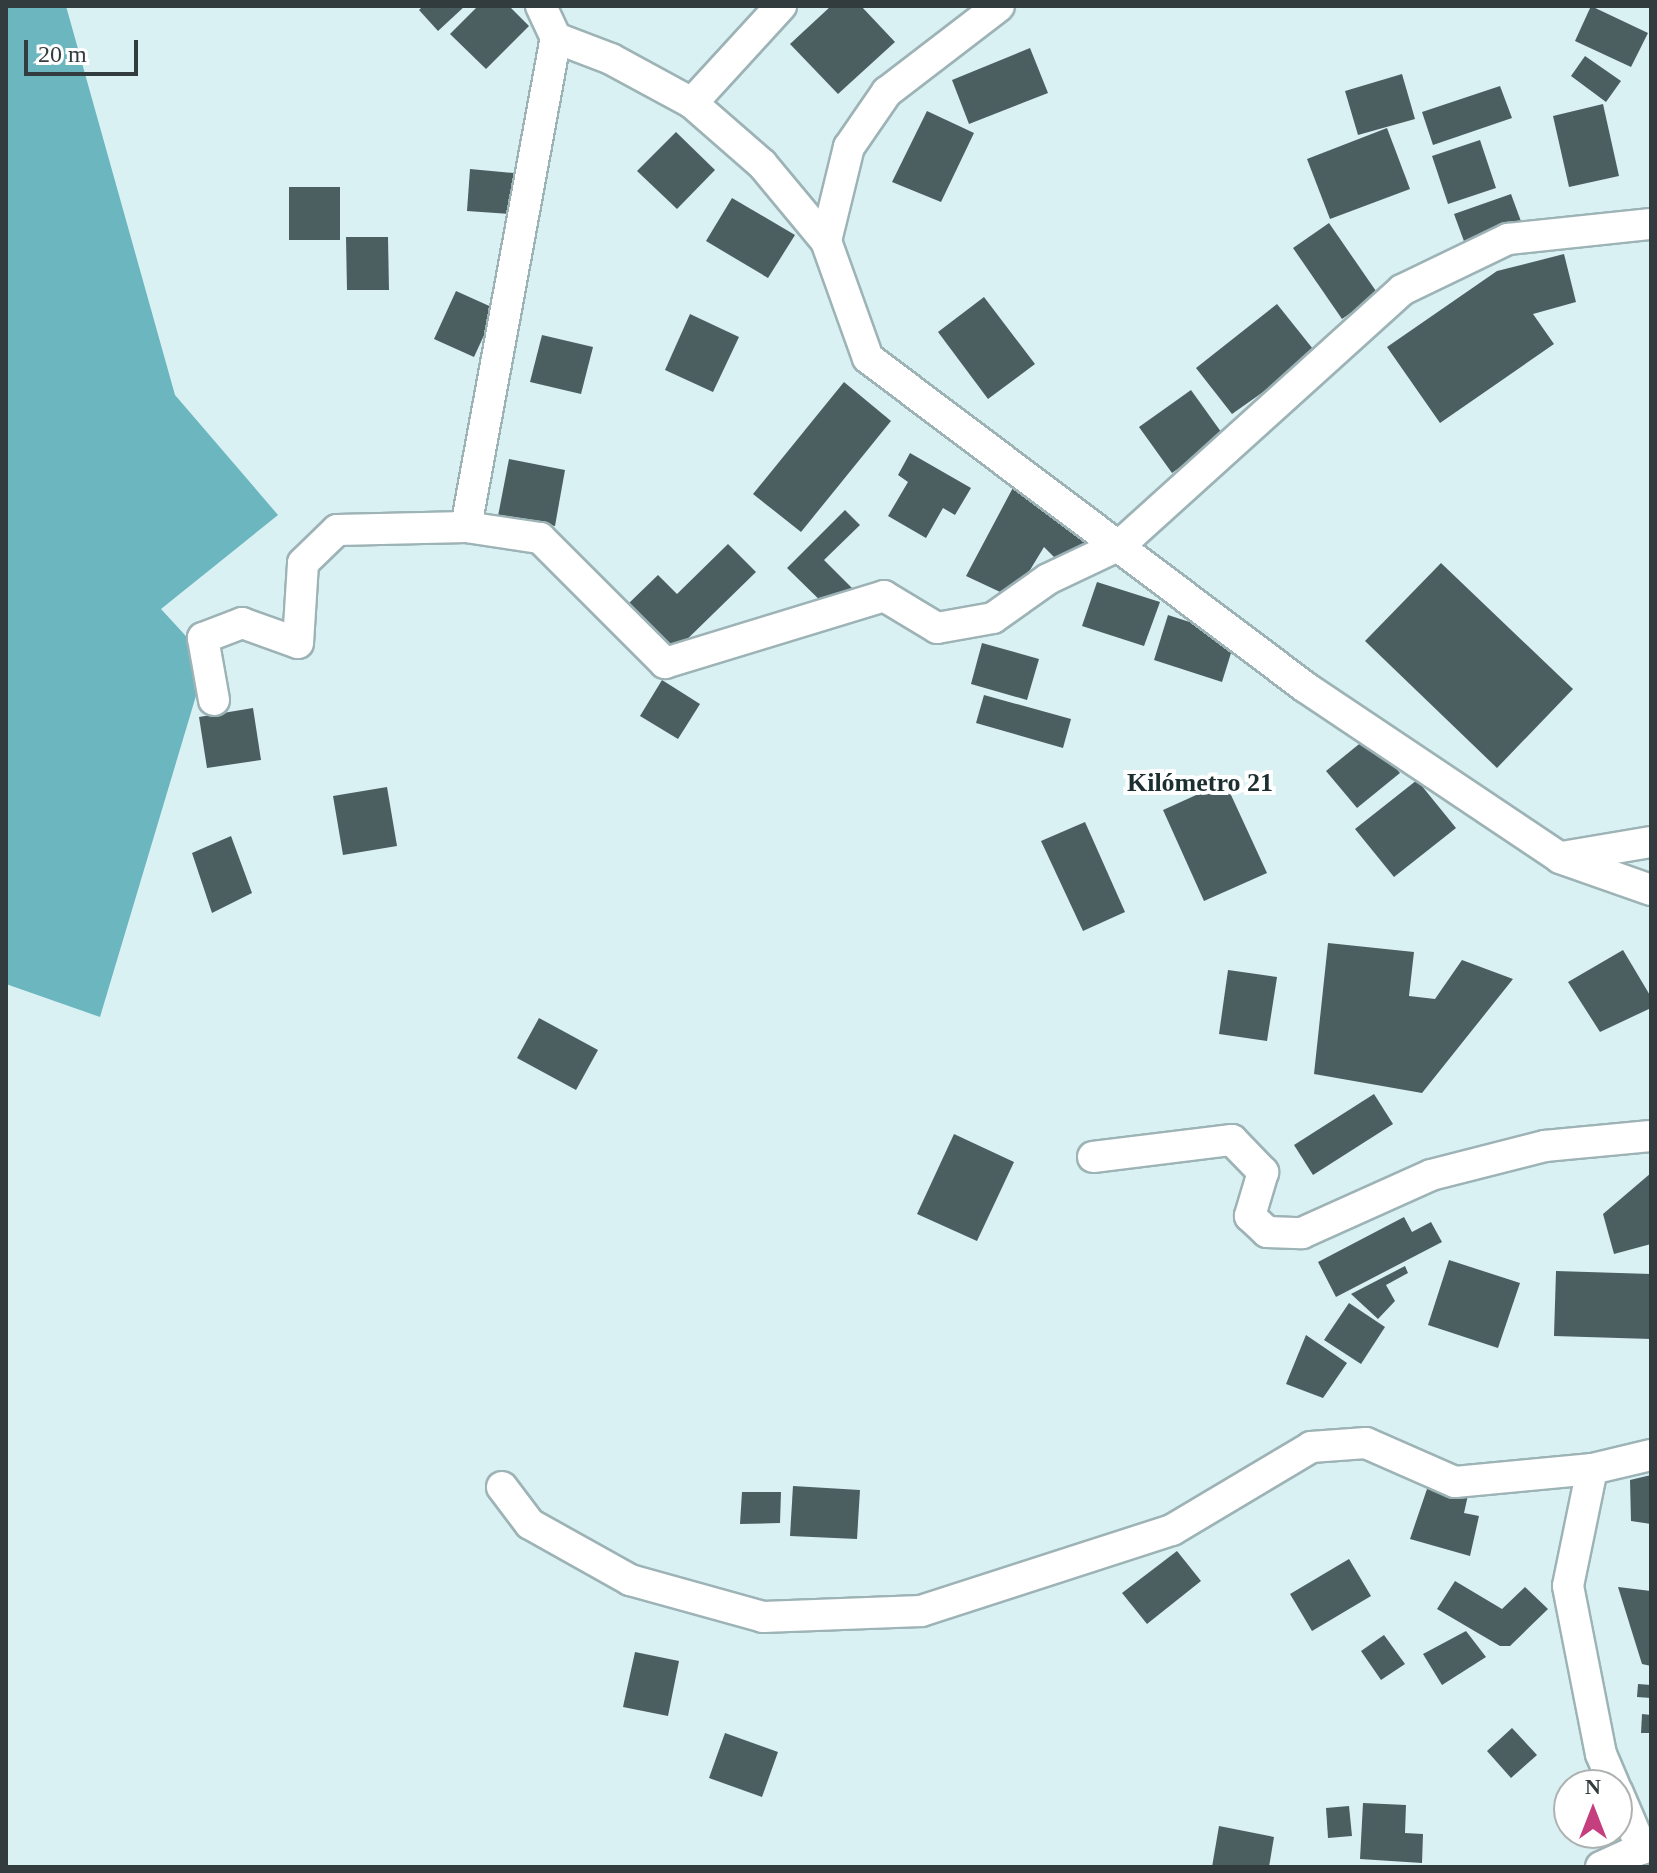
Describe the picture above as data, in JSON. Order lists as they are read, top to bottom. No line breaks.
{"districts":["Kilómetro 21"],"scale_bar":"20 m","north":"top"}
